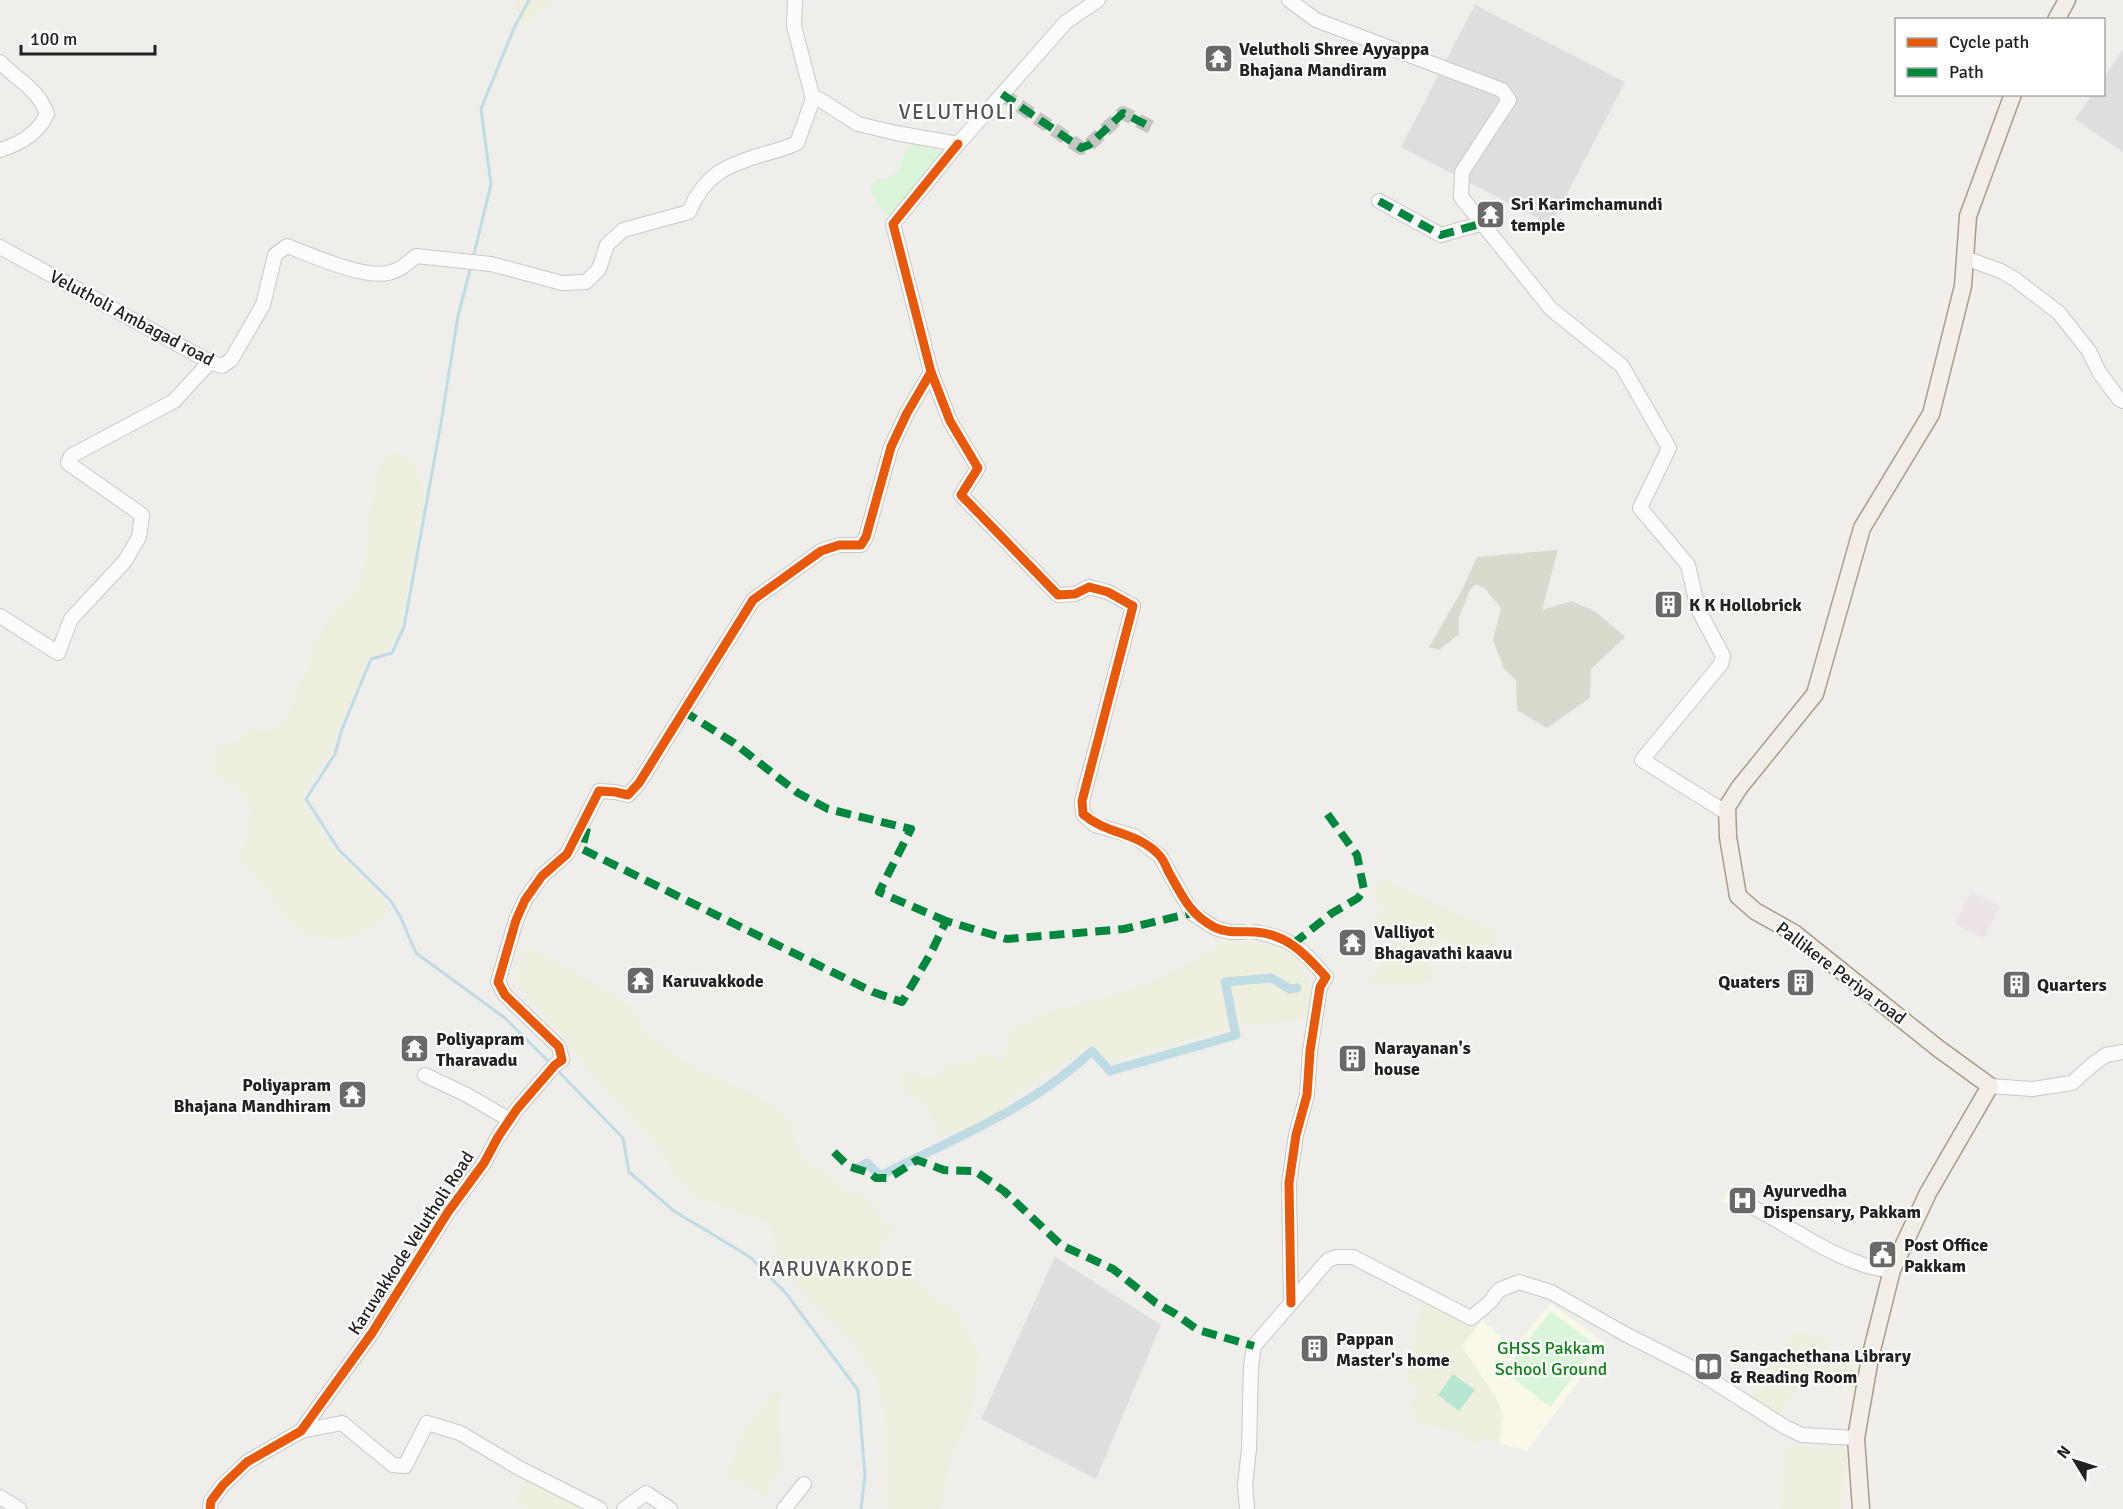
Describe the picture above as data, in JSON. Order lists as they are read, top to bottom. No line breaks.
{"streets":{"main road":["Pallikere Periya road"],"street":["Velutholi Ambagad road","Karuvakkode Velutholi Road"]},"districts":["VELUTHOLI","KARUVAKKODE"],"parks":["GHSS Pakkam School Ground"],"places":{"temple":["Velutholi Shree Ayyappa Bhajana Mandiram","Sri Karimchamundi temple","Valliyot Bhagavathi kaavu","Karuvakkode","Poliyapram Tharavadu","Poliyapram Bhajana Mandhiram"],"building":["K K Hollobrick","Quaters","Quarters","Narayanan's house","Pappan Master's home"],"hospital":["Ayurvedha Dispensary, Pakkam"],"public building":["Post Office Pakkam"],"library":["Sangachethana Library & Reading Room"]},"legend":["Cycle path","Path"],"scale_bar":"100 m","north":"top left"}
